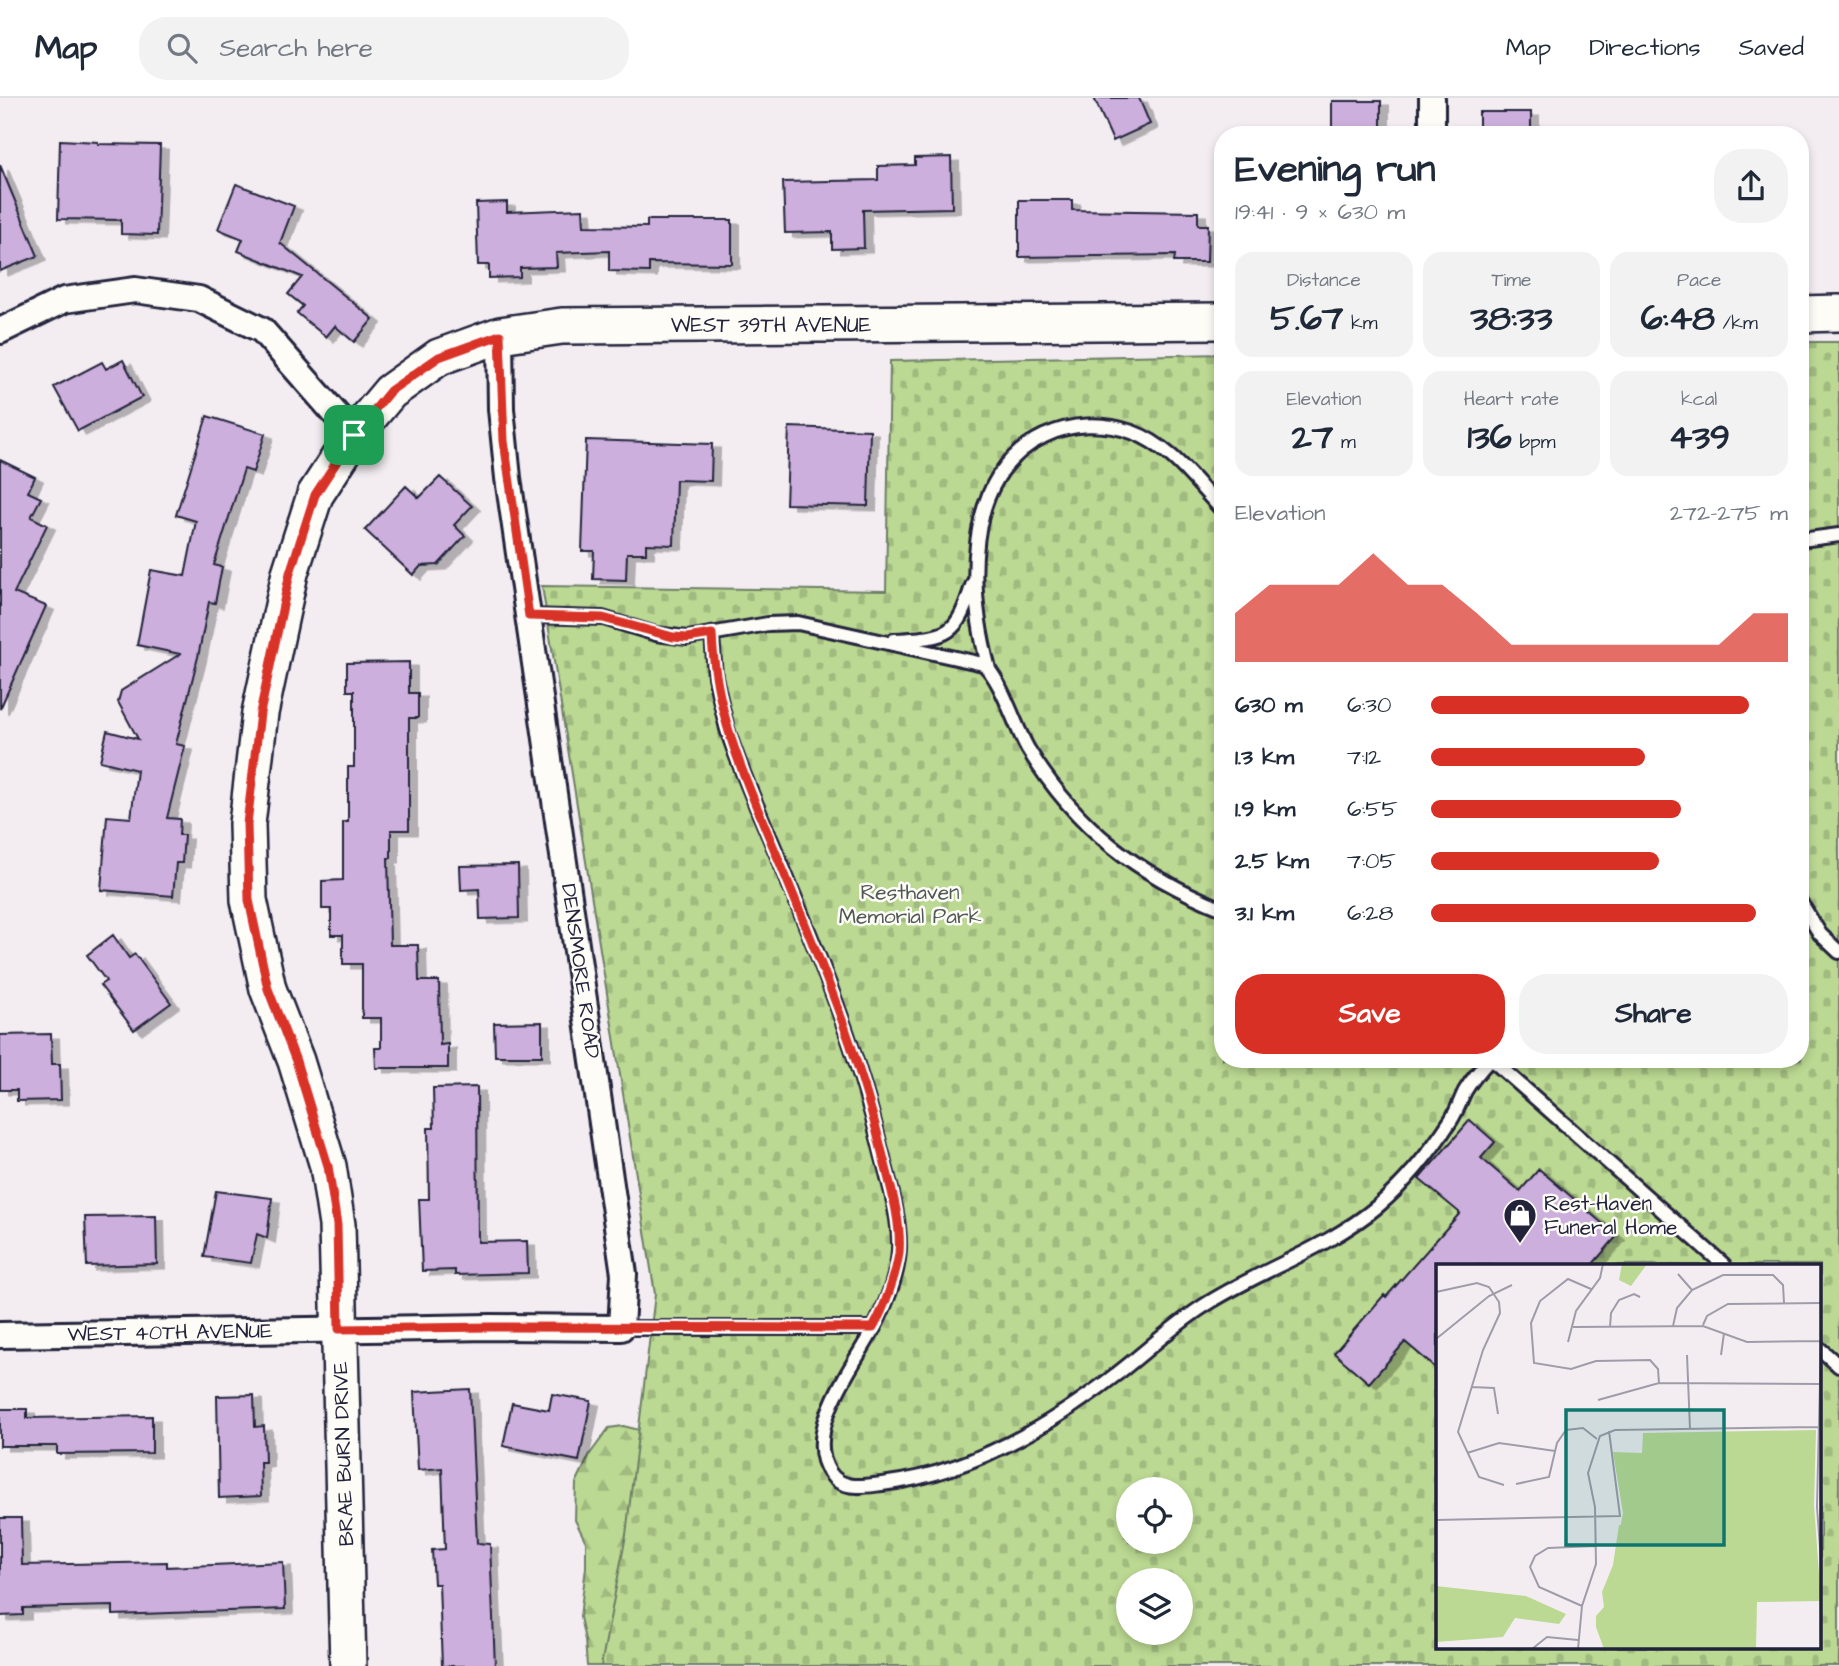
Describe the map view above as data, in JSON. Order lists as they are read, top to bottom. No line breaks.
{"streets":{"street":["WEST 39TH AVENUE","DENSMORE ROAD","WEST 40TH AVENUE","BRAE BURN DRIVE"]},"crossings":[["WEST 39TH AVENUE","DENSMORE ROAD"],["WEST 39TH AVENUE","BRAE BURN DRIVE"],["WEST 40TH AVENUE","BRAE BURN DRIVE"]],"parks":["Resthaven Memorial Park"],"places":{"shop":["Rest-Haven Funeral Home"]},"page":{"header":"Map","search":"Search here","nav":["Map","Directions","Saved"],"heading":["Evening run","19:41 · 9 × 630 m"],"stats":[["Distance","5.67 km"],["Time","38:33"],["Pace","6:48 /km"],["Elevation","27 m"],["Heart rate","136 bpm"],["kcal","439"]],"chart":["Elevation","272–275 m"],"list":[{"name":"630 m","note":"6:30"},{"name":"1.3 km","note":"7:12"},{"name":"1.9 km","note":"6:55"},{"name":"2.5 km","note":"7:05"},{"name":"3.1 km","note":"6:28"}],"buttons":["Save","Share"]}}
